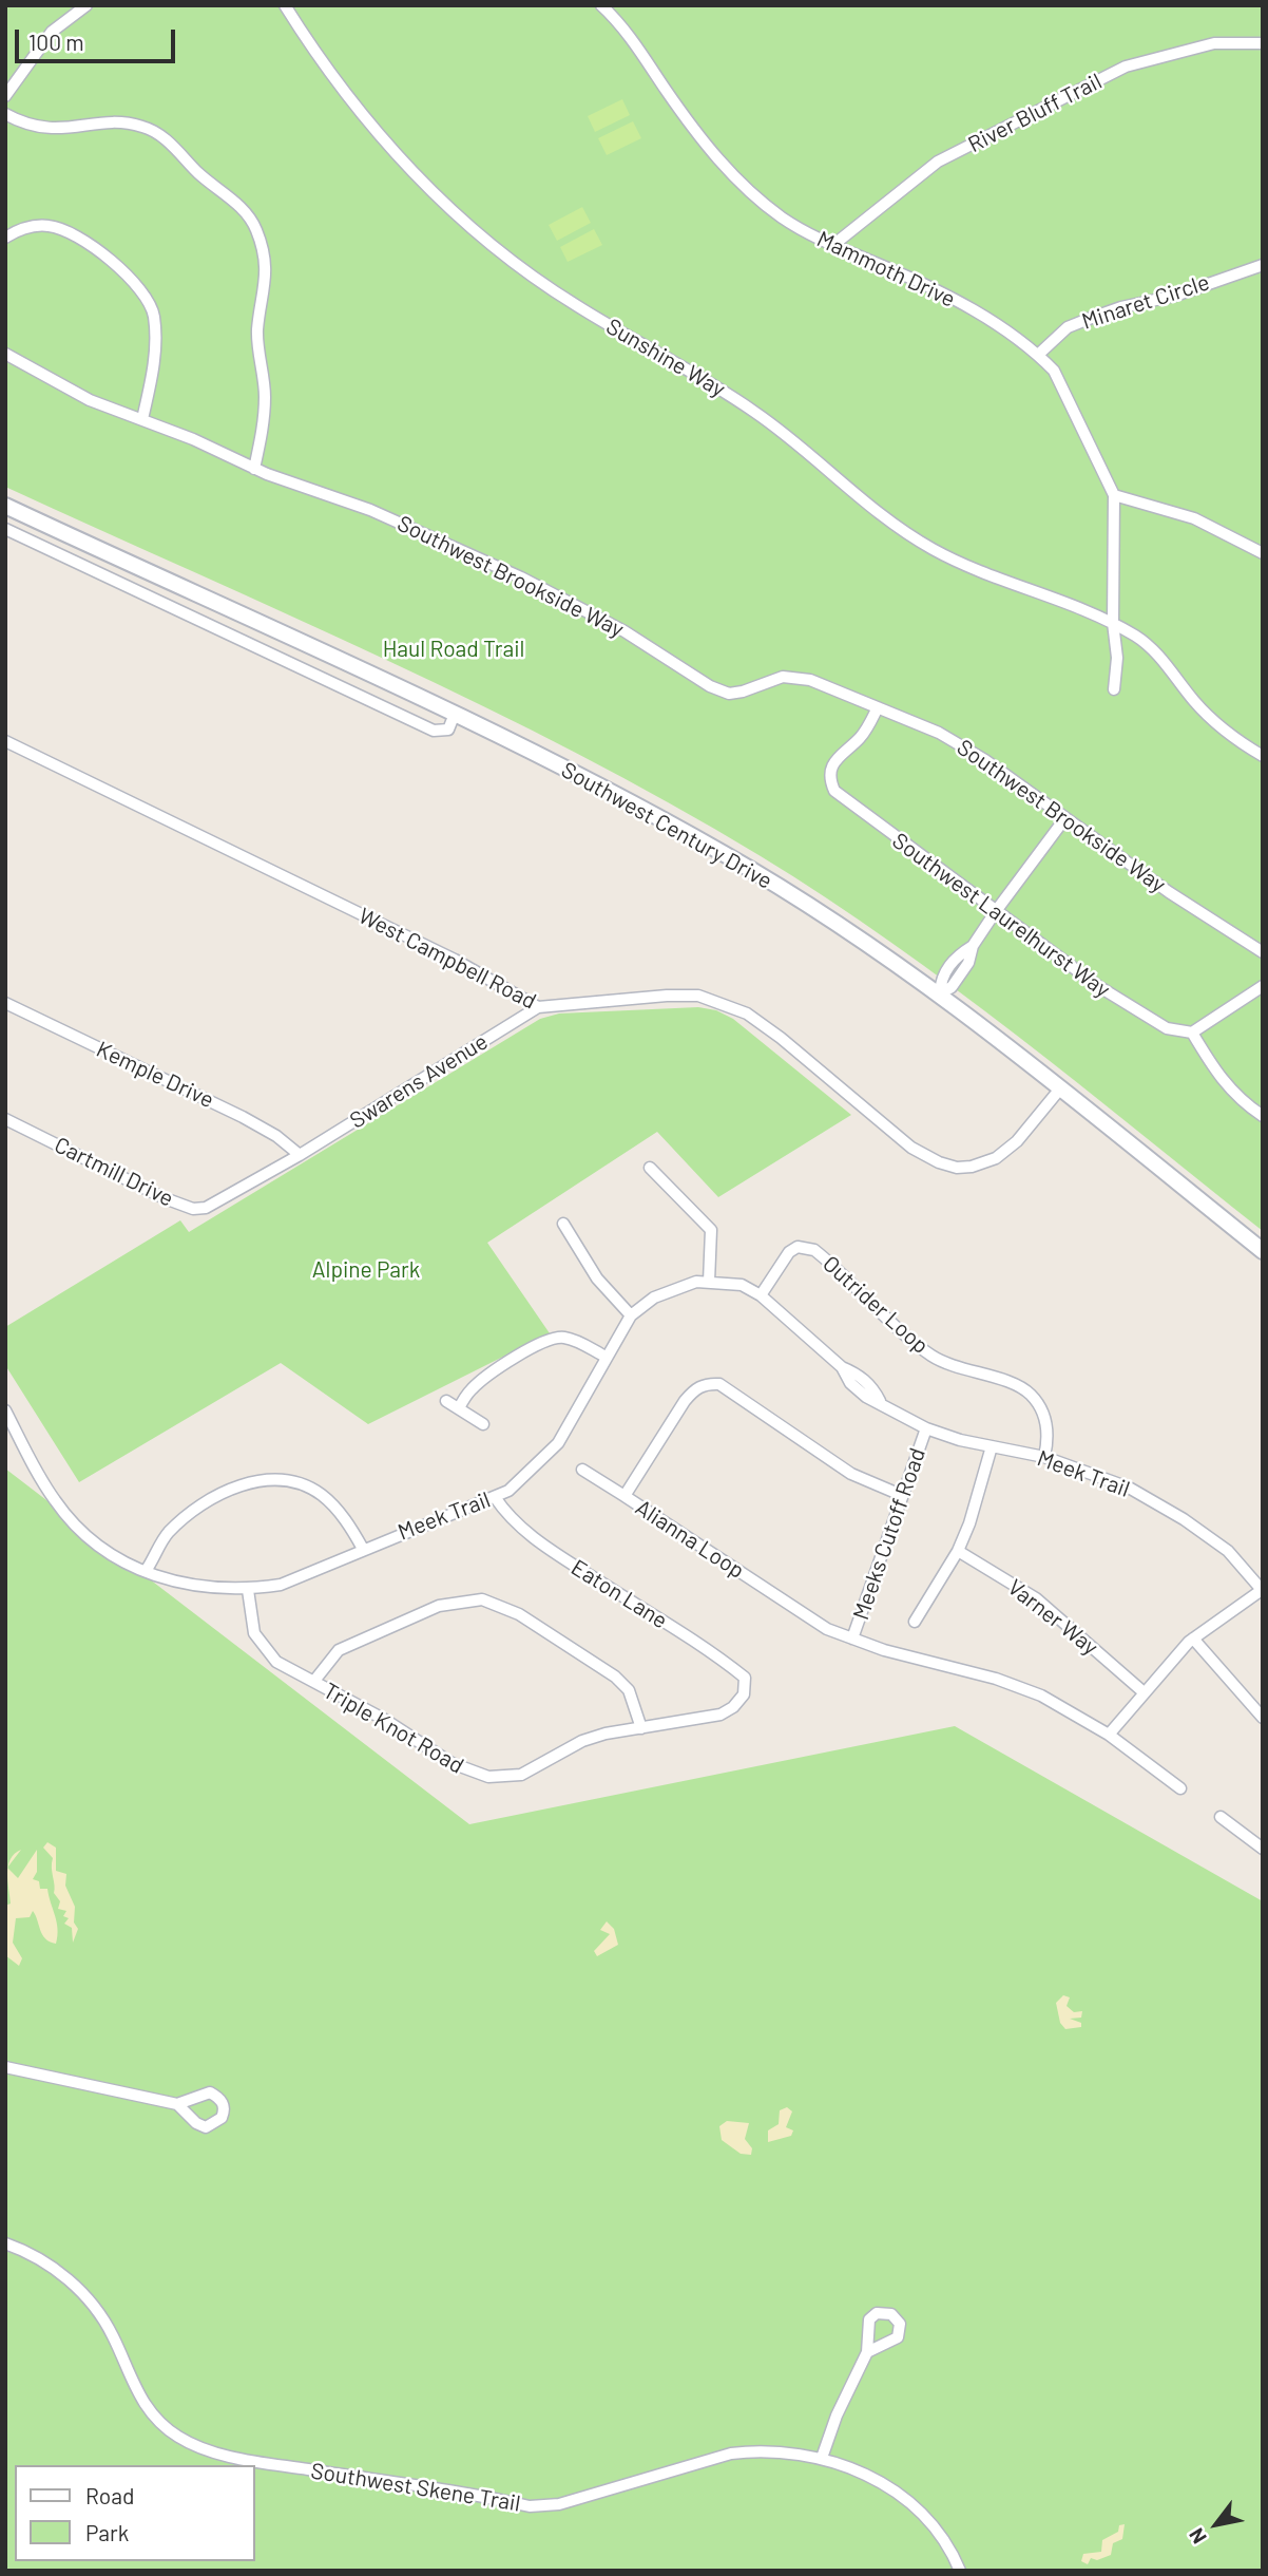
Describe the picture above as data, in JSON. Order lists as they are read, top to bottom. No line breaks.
{"streets":{"main road":["Southwest Century Drive"],"street":["River Bluff Trail","Mammoth Drive","Minaret Circle","Sunshine Way","Southwest Brookside Way","Southwest Laurelhurst Way","West Campbell Road","Kemple Drive","Swarens Avenue","Cartmill Drive","Outrider Loop","Meek Trail","Meeks Cutoff Road","Alianna Loop","Eaton Lane","Varner Way","Triple Knot Road","Southwest Skene Trail"]},"crossings":[["River Bluff Trail","Mammoth Drive"],["Mammoth Drive","Minaret Circle"],["Mammoth Drive","Sunshine Way"],["Southwest Brookside Way","Southwest Laurelhurst Way"],["Southwest Century Drive","West Campbell Road"],["West Campbell Road","Swarens Avenue"],["Kemple Drive","Swarens Avenue"],["Kemple Drive","Cartmill Drive"],["Swarens Avenue","Cartmill Drive"],["Outrider Loop","Meek Trail"],["Meek Trail","Meeks Cutoff Road"],["Meek Trail","Eaton Lane"],["Meek Trail","Triple Knot Road"],["Meeks Cutoff Road","Alianna Loop"],["Eaton Lane","Triple Knot Road"]],"parks":["Haul Road Trail","Alpine Park"],"legend":["Road","Park"],"scale_bar":"100 m","north":"bottom left"}
